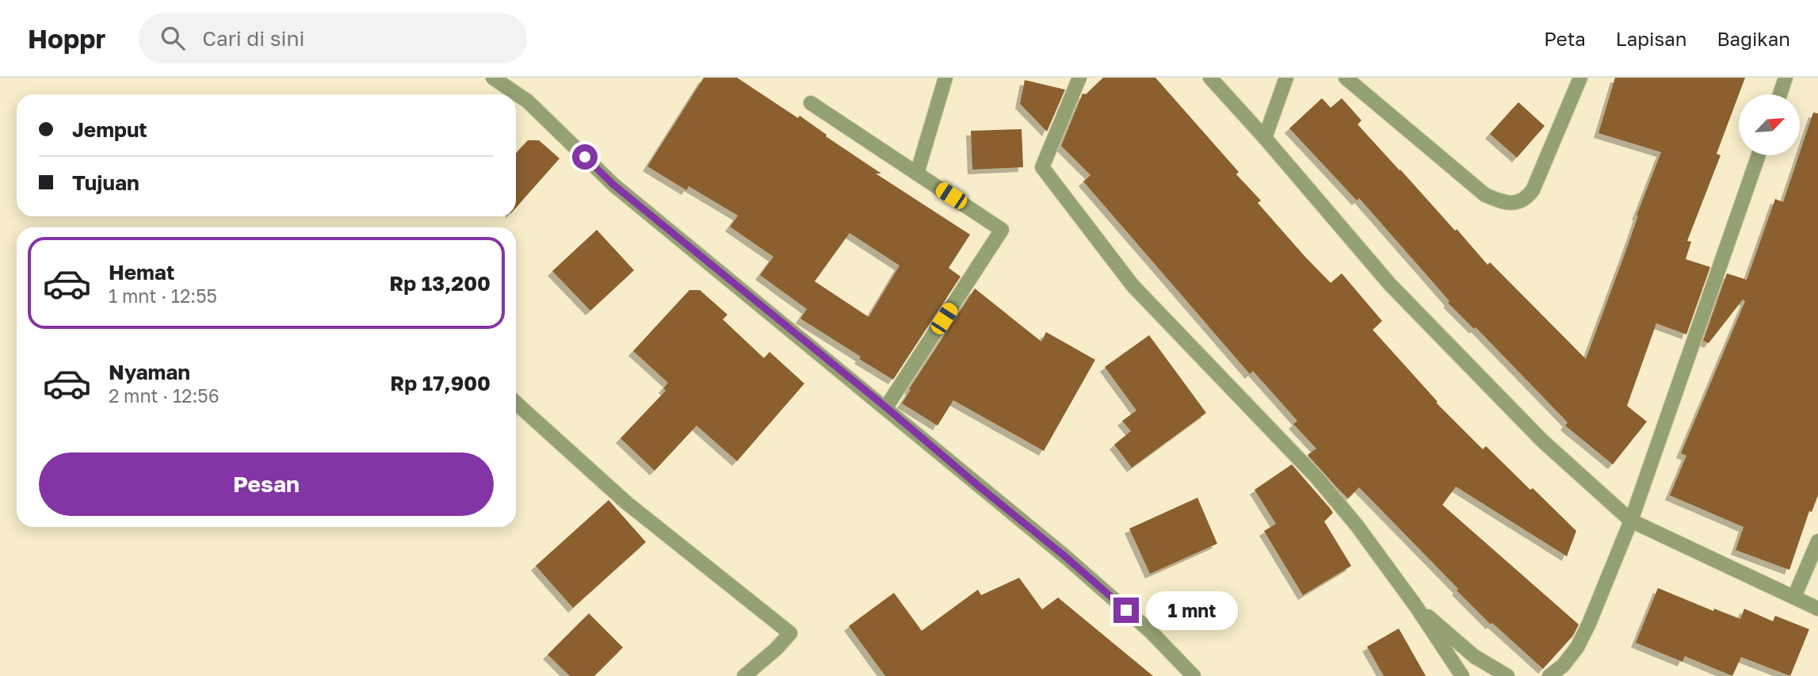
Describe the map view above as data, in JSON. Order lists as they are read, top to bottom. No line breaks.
{"north":"top right","page":{"header":"Hoppr","search":"Cari di sini","nav":["Peta","Lapisan","Bagikan"],"banner":["Jemput","Tujuan"],"list":[{"name":"Hemat","note":"1 mnt · 12:55","value":"Rp 13,200"},{"name":"Nyaman","note":"2 mnt · 12:56","value":"Rp 17,900"}],"buttons":"Pesan","bubble":"1 mnt"}}
